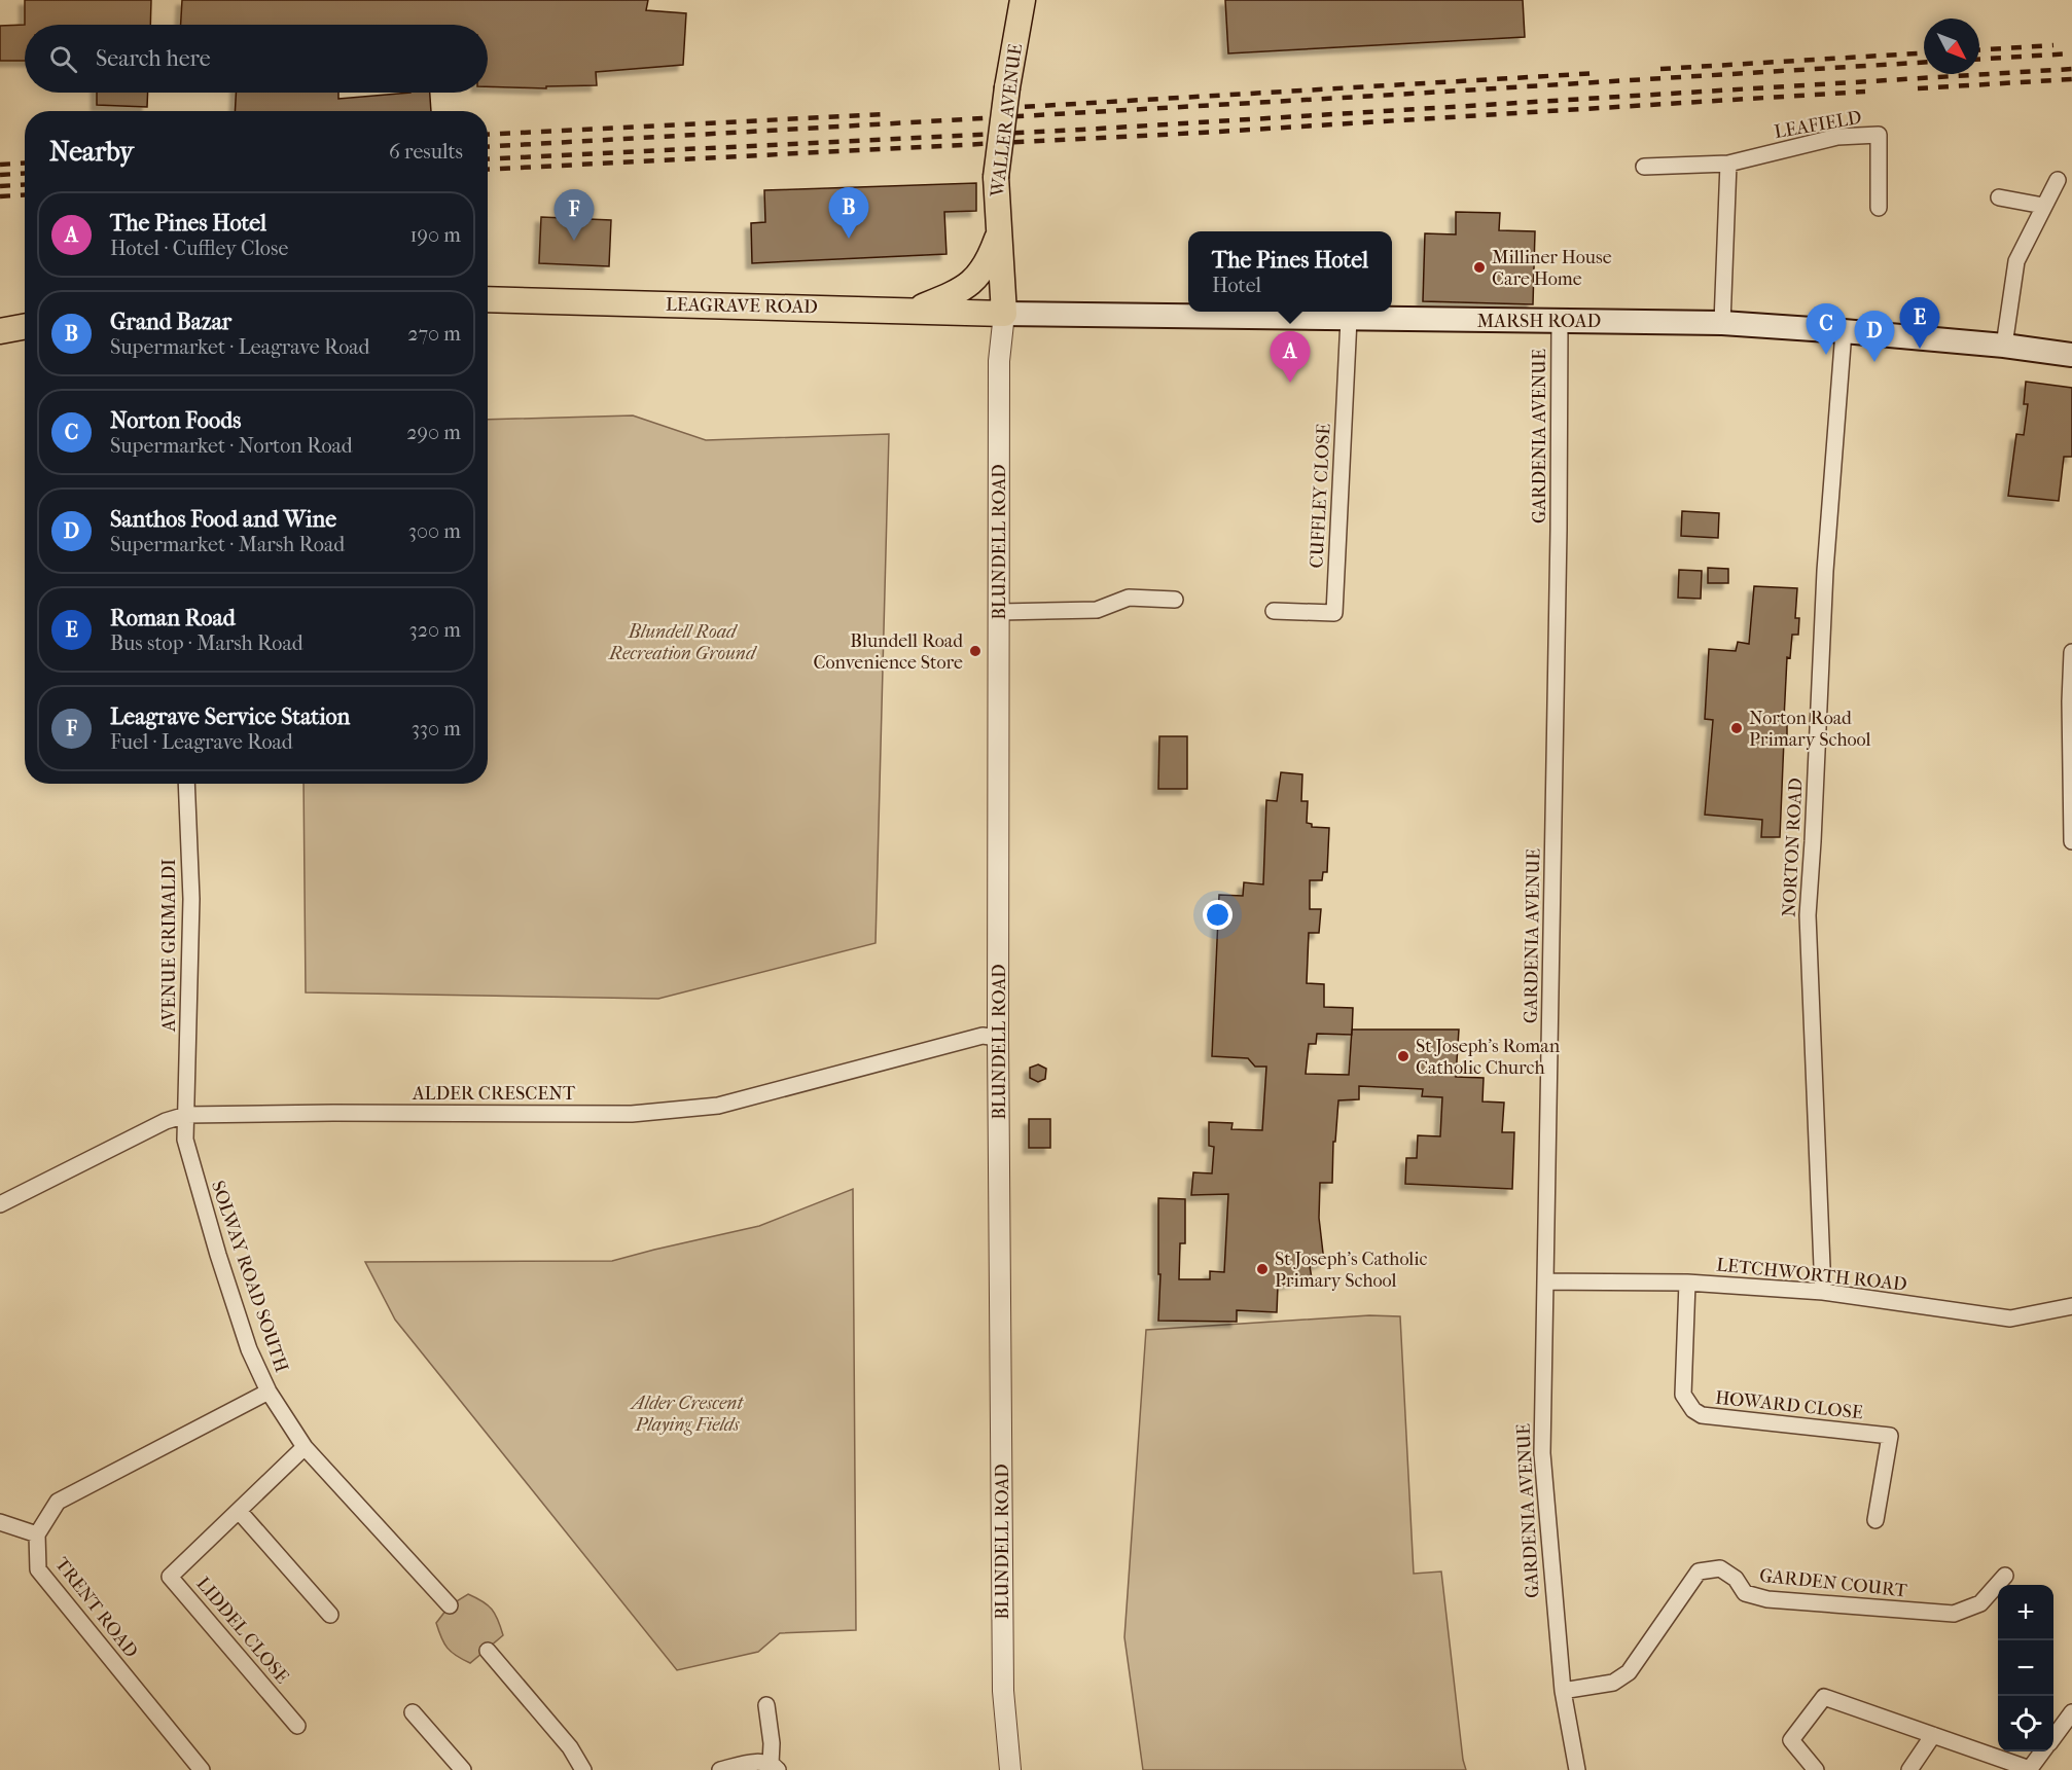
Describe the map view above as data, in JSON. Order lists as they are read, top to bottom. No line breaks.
{"streets":{"main road":["WALLER AVENUE","LEAGRAVE ROAD","MARSH ROAD"],"street":["LEAFIELD","GARDENIA AVENUE","CUFFLEY CLOSE","BLUNDELL ROAD","NORTON ROAD","AVENUE GRIMALDI","ALDER CRESCENT","LETCHWORTH ROAD","SOLWAY ROAD SOUTH","HOWARD CLOSE","GARDEN COURT","TRENT ROAD","LIDDEL CLOSE"]},"crossings":[["WALLER AVENUE","LEAGRAVE ROAD"],["WALLER AVENUE","MARSH ROAD"],["WALLER AVENUE","BLUNDELL ROAD"],["LEAGRAVE ROAD","MARSH ROAD"],["LEAGRAVE ROAD","BLUNDELL ROAD"],["MARSH ROAD","GARDENIA AVENUE"],["MARSH ROAD","CUFFLEY CLOSE"],["MARSH ROAD","BLUNDELL ROAD"],["MARSH ROAD","NORTON ROAD"],["GARDENIA AVENUE","LETCHWORTH ROAD"],["GARDENIA AVENUE","GARDEN COURT"],["BLUNDELL ROAD","ALDER CRESCENT"],["NORTON ROAD","LETCHWORTH ROAD"],["AVENUE GRIMALDI","ALDER CRESCENT"],["AVENUE GRIMALDI","SOLWAY ROAD SOUTH"],["ALDER CRESCENT","SOLWAY ROAD SOUTH"],["LETCHWORTH ROAD","HOWARD CLOSE"],["SOLWAY ROAD SOUTH","LIDDEL CLOSE"]],"parks":["Blundell Road Recreation Ground","Alder Crescent Playing Fields"],"places":["Milliner House Care Home","Blundell Road Convenience Store","Norton Road Primary School","St Joseph's Roman Catholic Church","St Joseph's Catholic Primary School"],"north":"bottom right","page":{"search":"Search here","heading":["Nearby","6 results"],"pins":["B","F","E","C","D","A"],"list":[{"mark":"A","name":"The Pines Hotel","note":"Hotel · Cuffley Close","value":"190 m"},{"mark":"B","name":"Grand Bazar","note":"Supermarket · Leagrave Road","value":"270 m"},{"mark":"C","name":"Norton Foods","note":"Supermarket · Norton Road","value":"290 m"},{"mark":"D","name":"Santhos Food and Wine","note":"Supermarket · Marsh Road","value":"300 m"},{"mark":"E","name":"Roman Road","note":"Bus stop · Marsh Road","value":"320 m"},{"mark":"F","name":"Leagrave Service Station","note":"Fuel · Leagrave Road","value":"330 m"}],"popup":["The Pines Hotel","Hotel"],"map_buttons":["+","−"]}}
